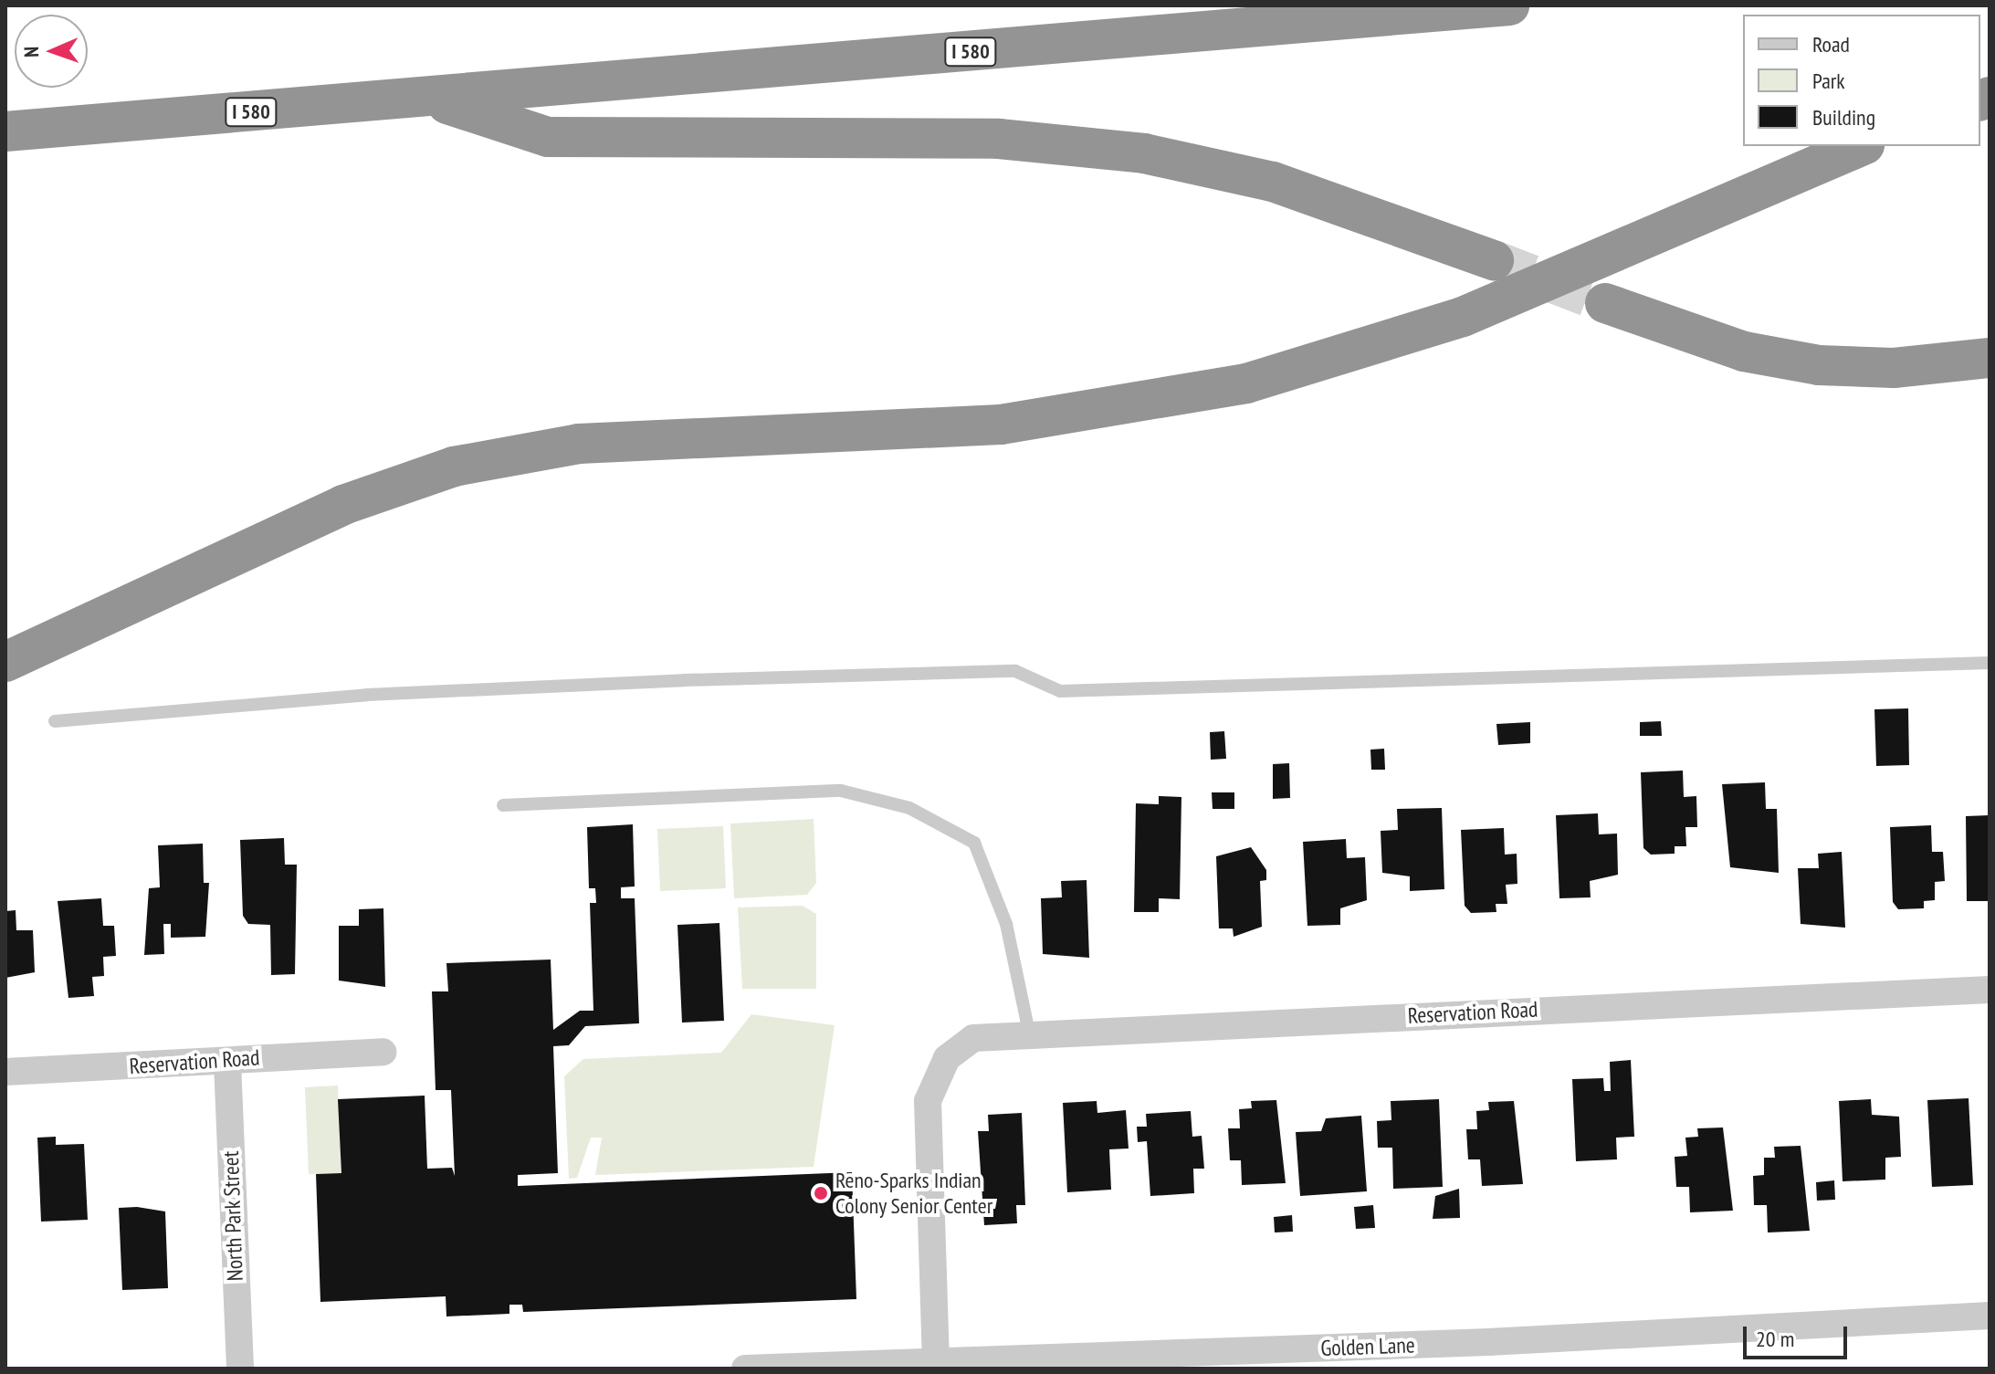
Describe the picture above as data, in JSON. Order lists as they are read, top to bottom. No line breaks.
{"streets":{"highway":["I 580"],"street":["Reservation Road","North Park Street","Golden Lane"]},"crossings":[["Reservation Road","North Park Street"],["Reservation Road","Golden Lane"]],"places":["Reno-Sparks Indian Colony Senior Center"],"legend":["Road","Park","Building"],"scale_bar":"20 m","north":"left"}
